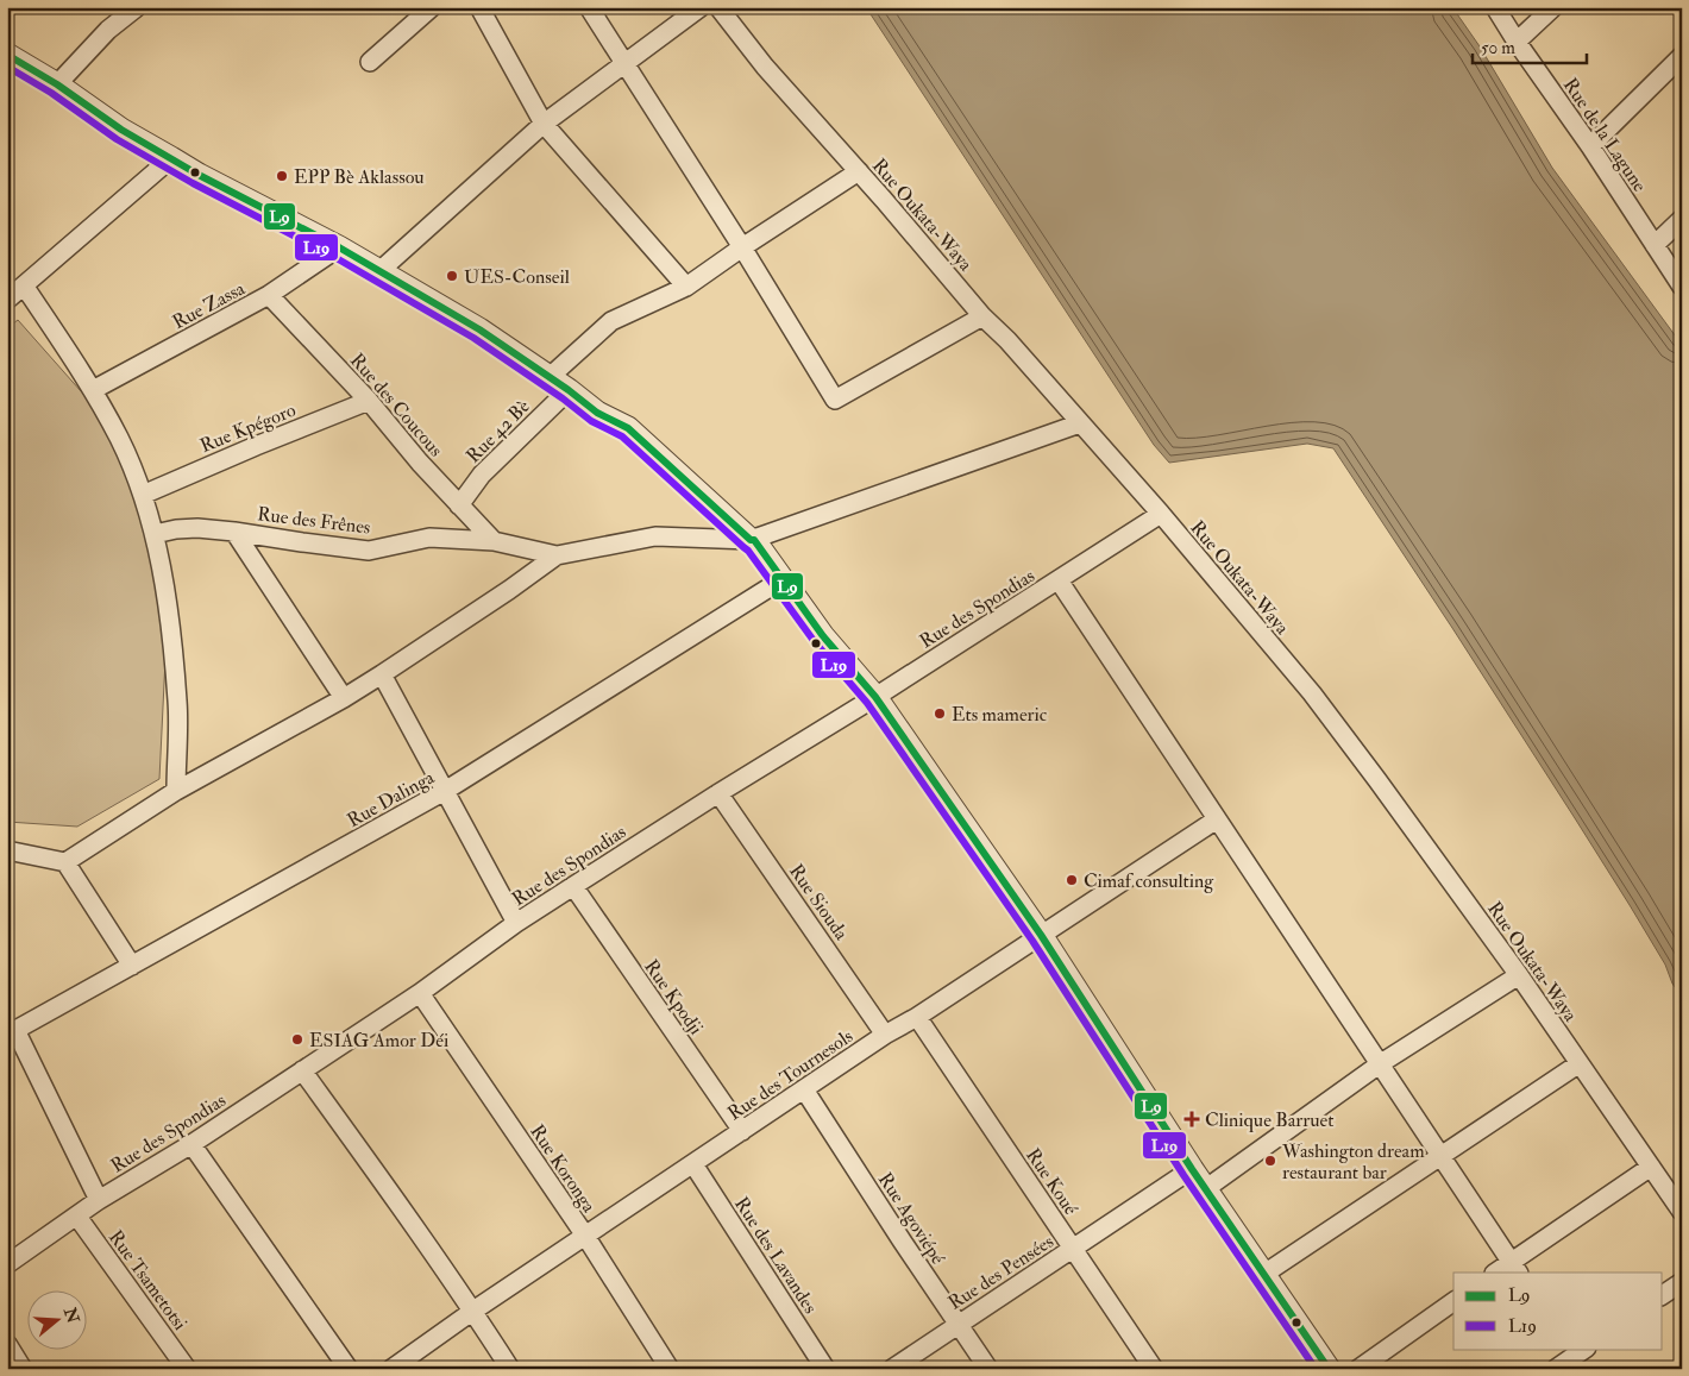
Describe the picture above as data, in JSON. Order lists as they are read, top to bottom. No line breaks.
{"streets":{"street":["Rue de la Lagune","Rue Oukata-Waya","Rue Zassa","Rue des Coucous","Rue Kpégoro","Rue 42 Bè","Rue des Frênes","Rue des Spondias","Rue Dalinga","Rue Siouda","Rue Kpodji","Rue des Tournesols","Rue Koronga","Rue Koué","Rue Agoviépé","Rue des Lavandes","Rue des Pensées","Rue Tsametotsi"]},"crossings":[["Rue Oukata-Waya","Rue des Spondias"],["Rue Zassa","Rue des Coucous"],["Rue des Coucous","Rue Kpégoro"],["Rue des Coucous","Rue 42 Bè"],["Rue des Coucous","Rue des Frênes"],["Rue des Spondias","Rue Siouda"],["Rue des Spondias","Rue Kpodji"],["Rue des Spondias","Rue Koronga"],["Rue des Spondias","Rue Tsametotsi"],["Rue Siouda","Rue des Tournesols"],["Rue Kpodji","Rue des Tournesols"],["Rue des Tournesols","Rue Koronga"],["Rue des Tournesols","Rue Koué"],["Rue des Tournesols","Rue Agoviépé"],["Rue des Tournesols","Rue des Lavandes"],["Rue Koué","Rue des Pensées"],["Rue Agoviépé","Rue des Pensées"]],"places":{"other":["EPP Bè Aklassou","UES-Conseil","Ets mameric","Cimaf consulting","ESIAG Amor Déi","Washington dream restaurant bar"],"health":["Clinique Barruet"]},"lines":["transit line L9","transit line L19"],"legend":["L9","L19"],"scale_bar":"50 m","north":"right"}
